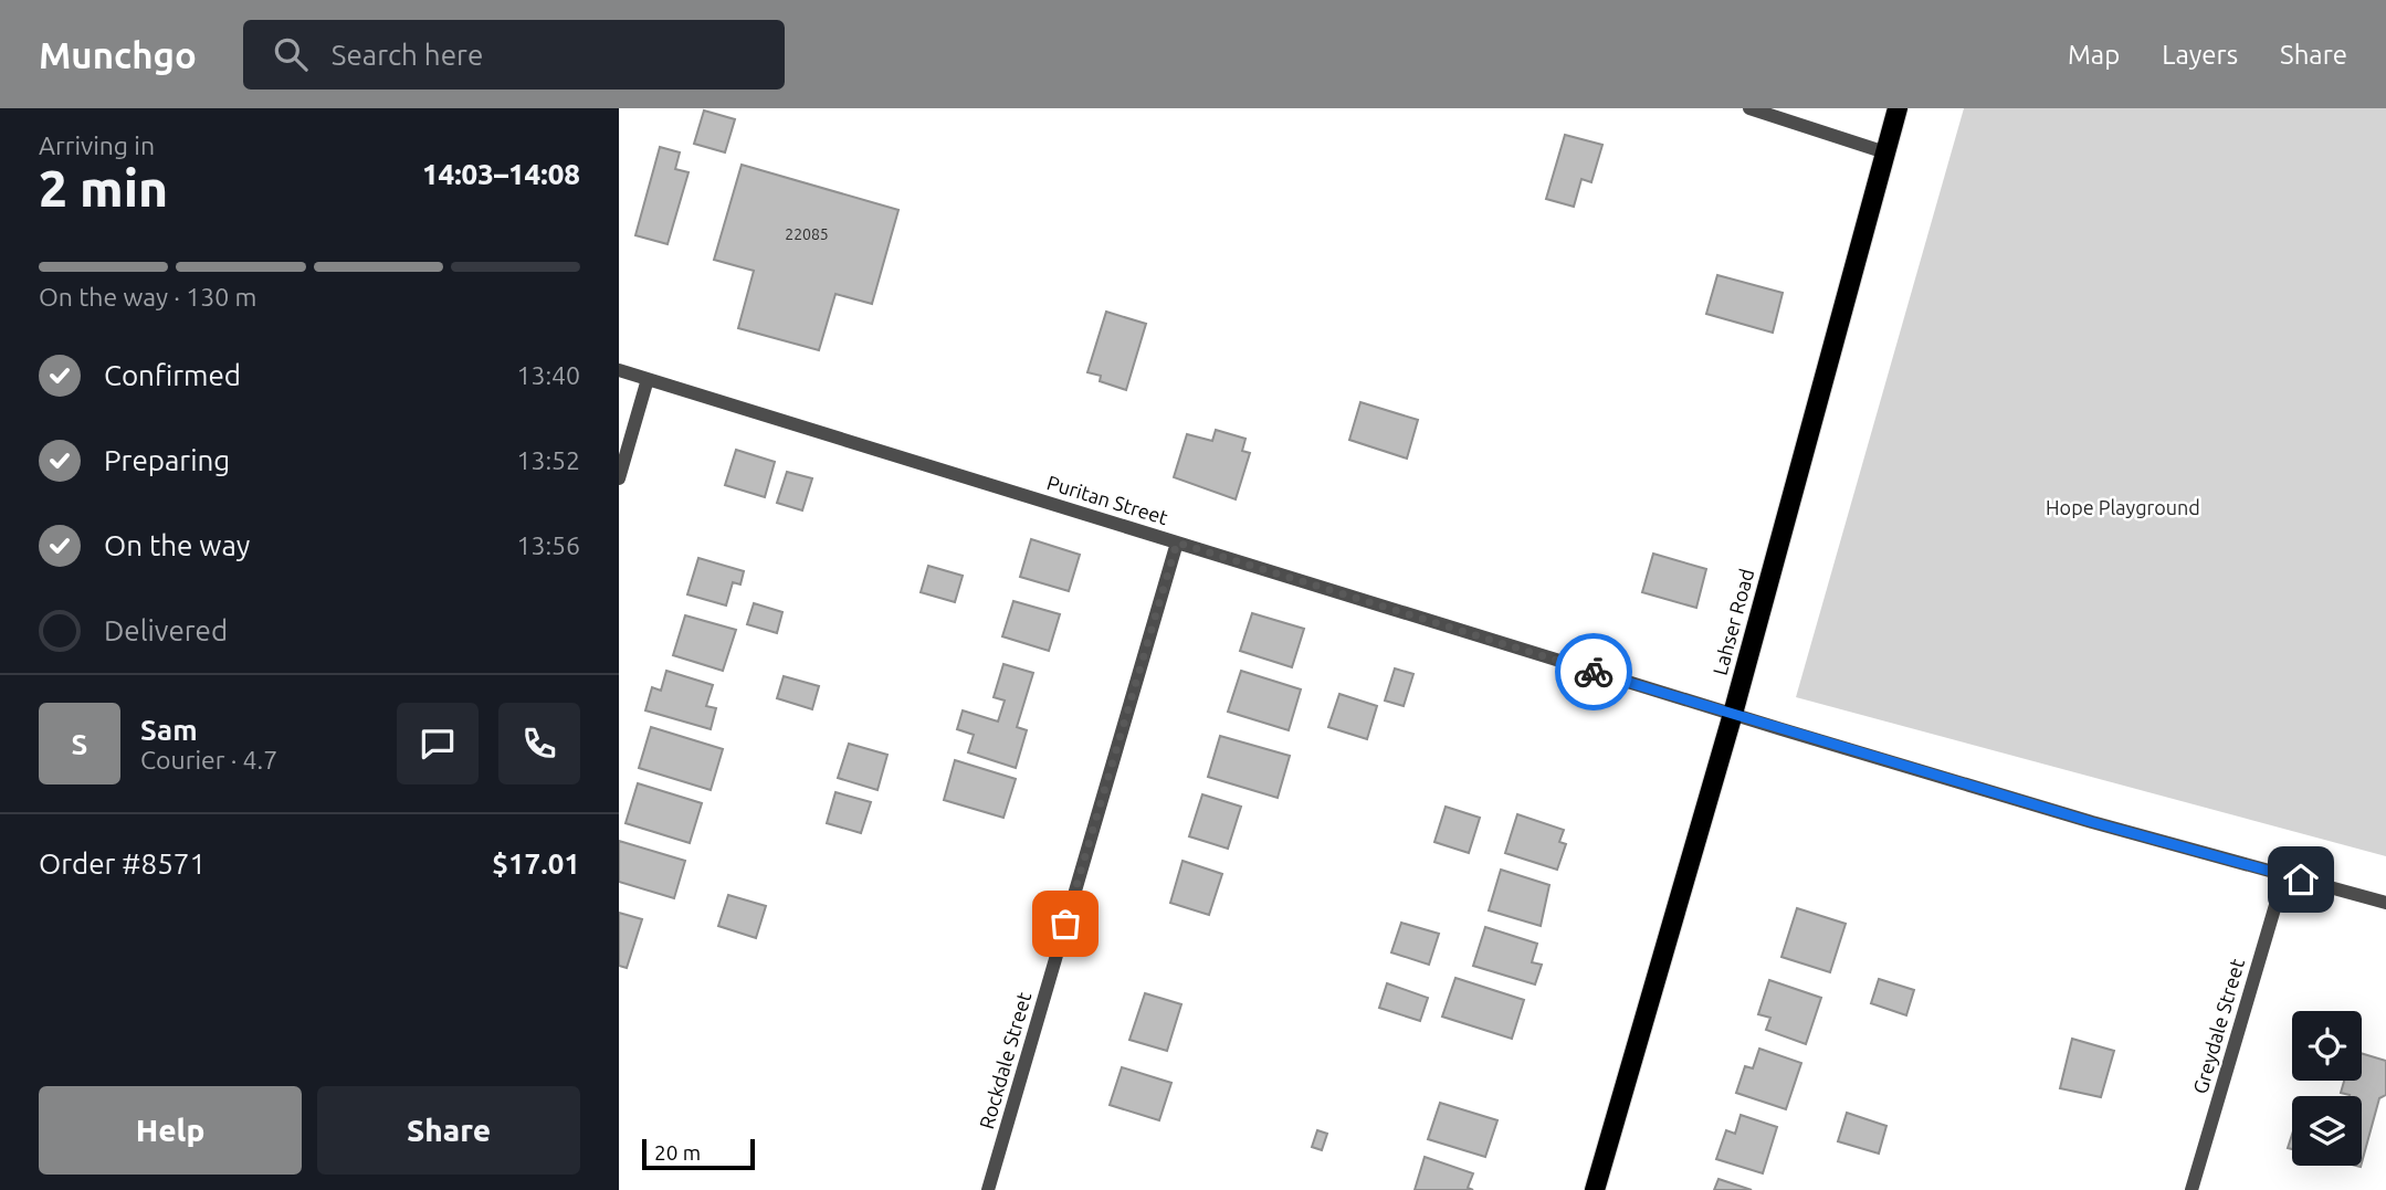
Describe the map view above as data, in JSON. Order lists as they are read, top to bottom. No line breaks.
{"streets":{"main road":["Lahser Road"],"street":["Puritan Street","Greydale Street","Rockdale Street"]},"crossings":[["Puritan Street","Lahser Road"],["Puritan Street","Greydale Street"],["Puritan Street","Rockdale Street"]],"parks":["Hope Playground"],"house_numbers":["22085"],"scale_bar":"20 m","page":{"header":"Munchgo","search":"Search here","nav":["Map","Layers","Share"],"heading":["2 min","Arriving in","14:03–14:08"],"panel":["Sam","Courier · 4.7","Order #8571","$17.01"],"bar":"On the way · 130 m","list":[["Confirmed","13:40"],["Preparing","13:52"],["On the way","13:56"],"Delivered"],"round":"S","buttons":["Help","Share"],"scale":"20 m"}}
